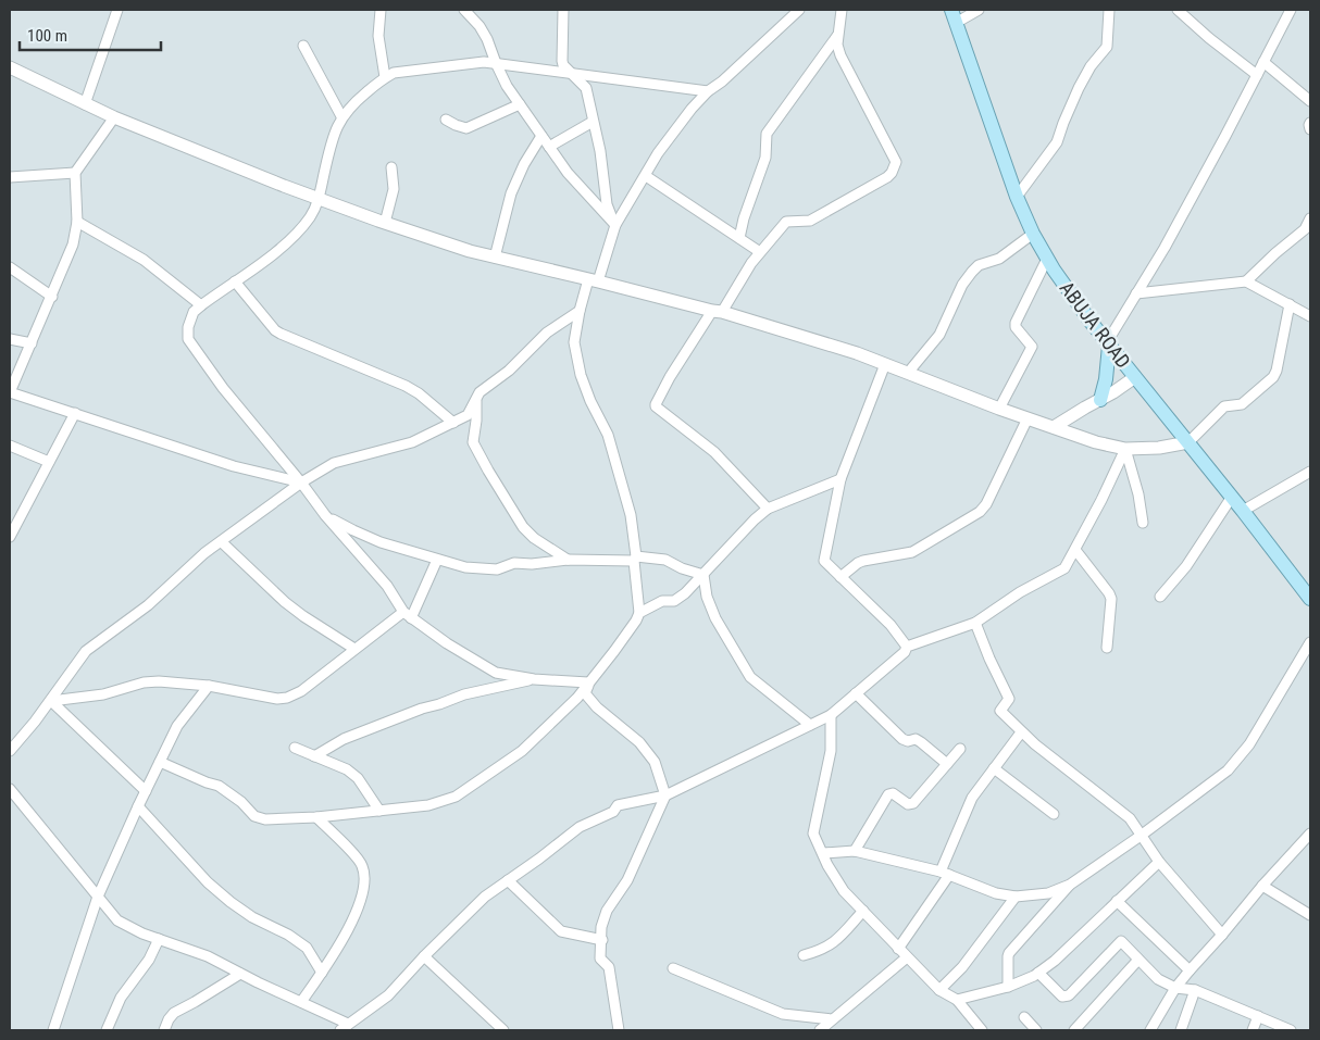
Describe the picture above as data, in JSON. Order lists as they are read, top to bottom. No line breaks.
{"streets":{"main road":["ABUJA ROAD"]},"scale_bar":"100 m"}
